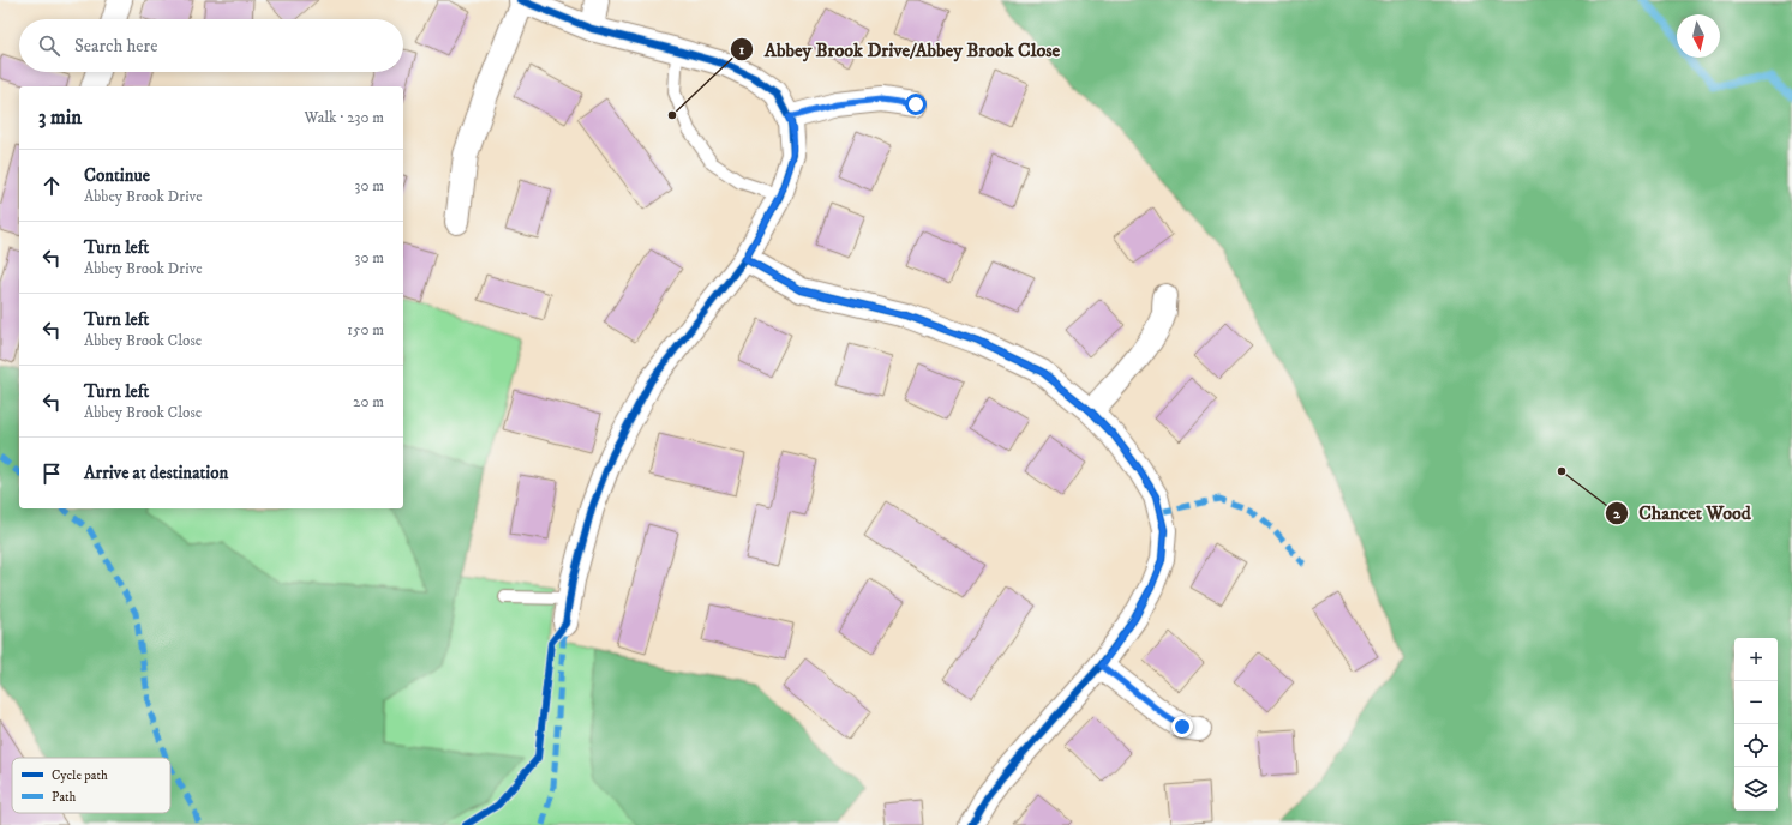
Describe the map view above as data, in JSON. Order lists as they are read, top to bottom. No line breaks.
{"places":["Abbey Brook Drive/Abbey Brook Close","Chancet Wood"],"legend":["Cycle path","Path"],"north":"bottom","page":{"search":"Search here","heading":["3 min","Walk · 230 m"],"list":[["Continue","Abbey Brook Drive","30 m"],["Turn left","Abbey Brook Drive","30 m"],["Turn left","Abbey Brook Close","150 m"],["Turn left","Abbey Brook Close","20 m"],"Arrive at destination"],"map_buttons":["+","−"]}}
